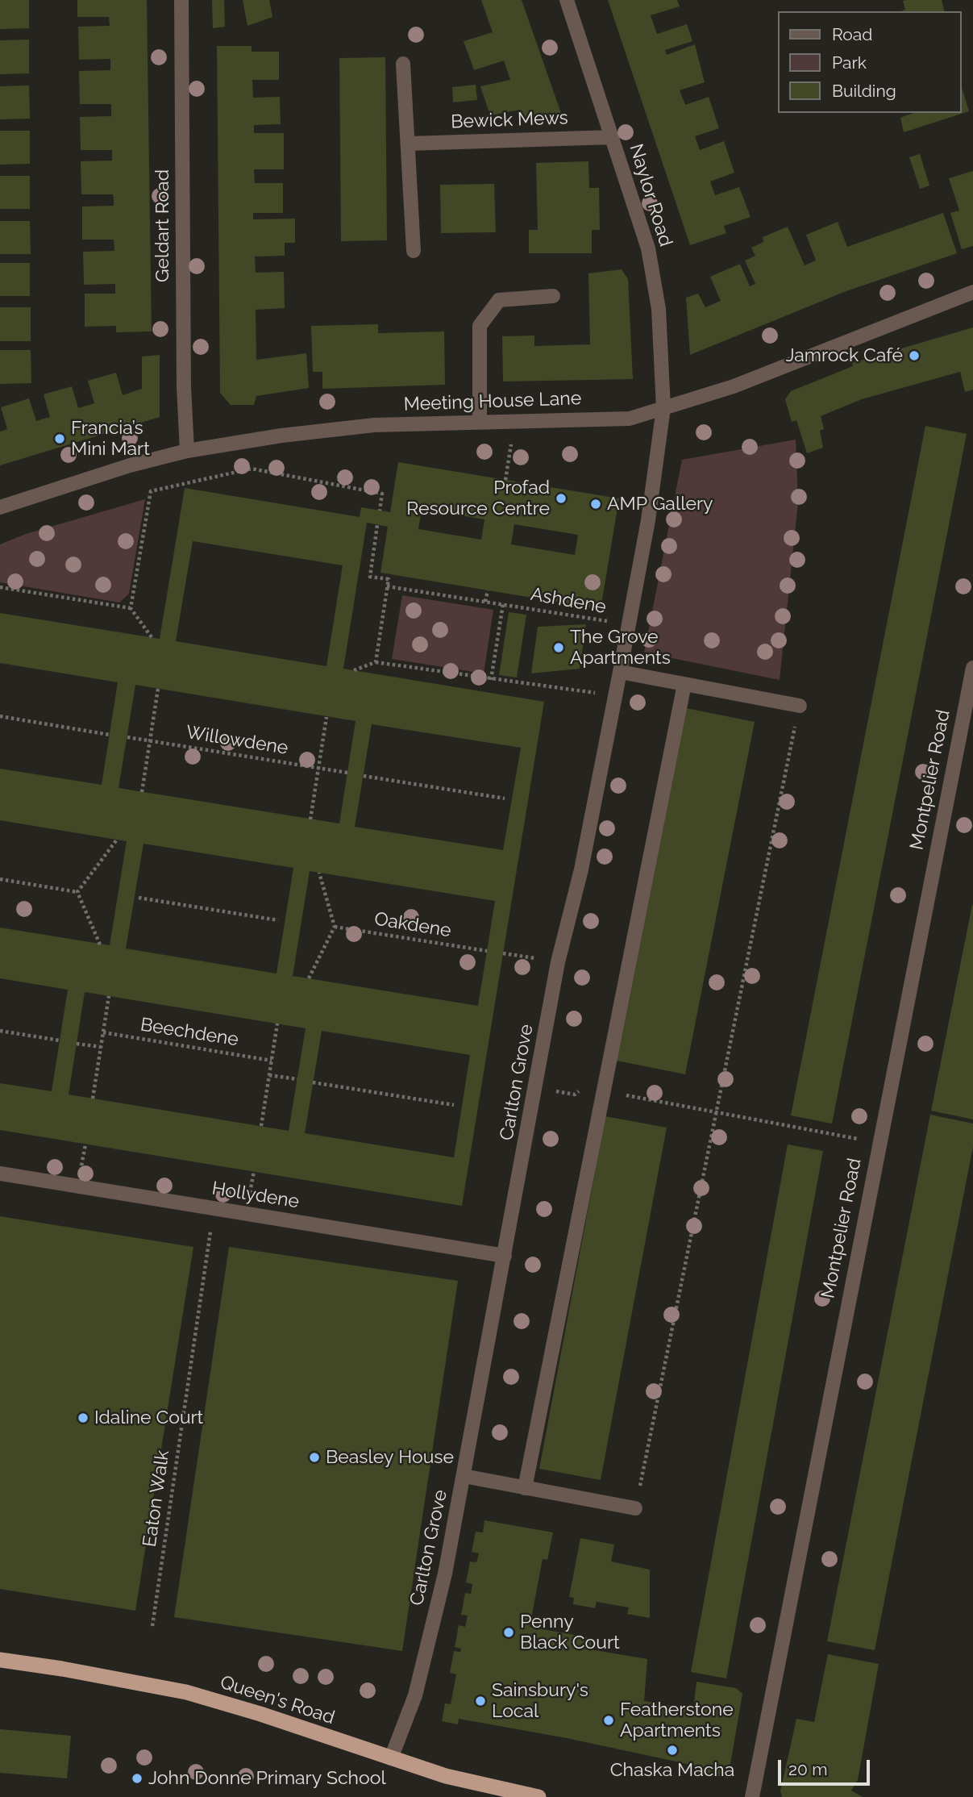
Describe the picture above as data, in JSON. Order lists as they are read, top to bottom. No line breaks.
{"streets":{"highway":["Queen's Road"],"street":["Bewick Mews","Naylor Road","Geldart Road","Meeting House Lane","Montpelier Road","Carlton Grove","Hollydene"],"path":["Ashdene","Willowdene","Oakdene","Beechdene","Eaton Walk"]},"crossings":[["Bewick Mews","Naylor Road"],["Naylor Road","Meeting House Lane"],["Naylor Road","Carlton Grove"],["Geldart Road","Meeting House Lane"],["Meeting House Lane","Carlton Grove"],["Ashdene","Carlton Grove"],["Carlton Grove","Hollydene"],["Carlton Grove","Queen's Road"],["Hollydene","Eaton Walk"]],"places":["Jamrock Café","Francia’s Mini Mart","Profad Resource Centre","AMP Gallery","The Grove Apartments","Idaline Court","Beasley House","Penny Black Court","Sainsbury's Local","Featherstone Apartments","Chaska Macha","John Donne Primary School"],"legend":["Road","Park","Building"],"scale_bar":"20 m"}
